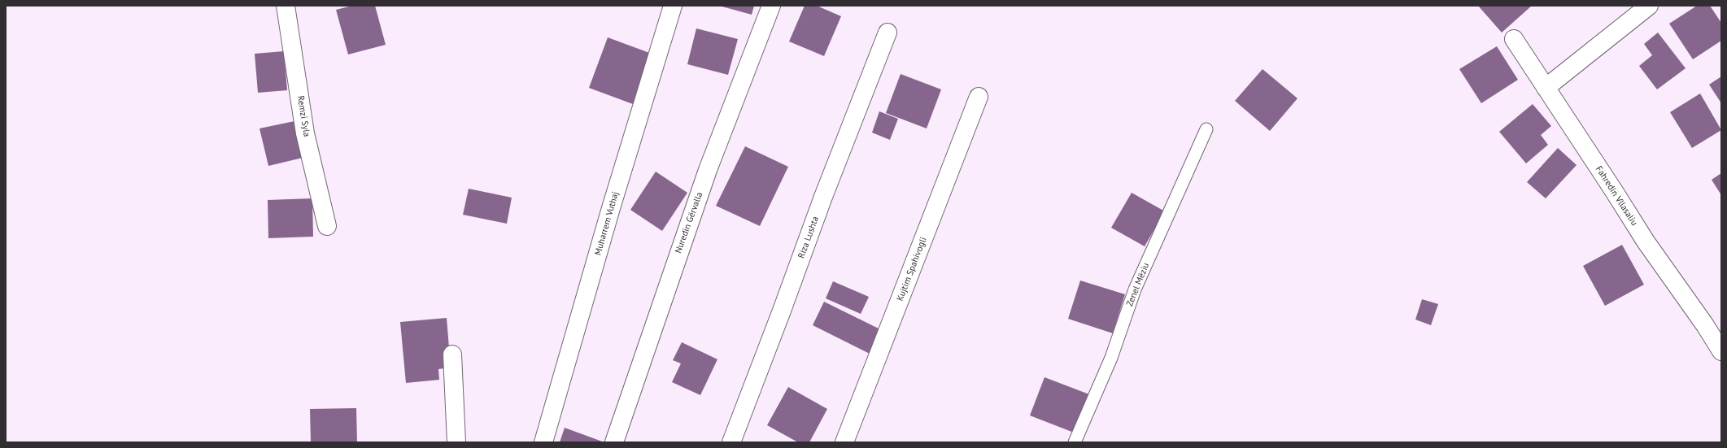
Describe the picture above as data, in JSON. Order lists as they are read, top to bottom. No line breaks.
{"streets":{"street":["Remzi Syla","Fahredin Vllasaliu","Nuredin Gërvalla","Muharrem Vuthaj","Riza Lushta","Kujtim Spahivogli"],"lane":["Zenel Mëziu"]}}
